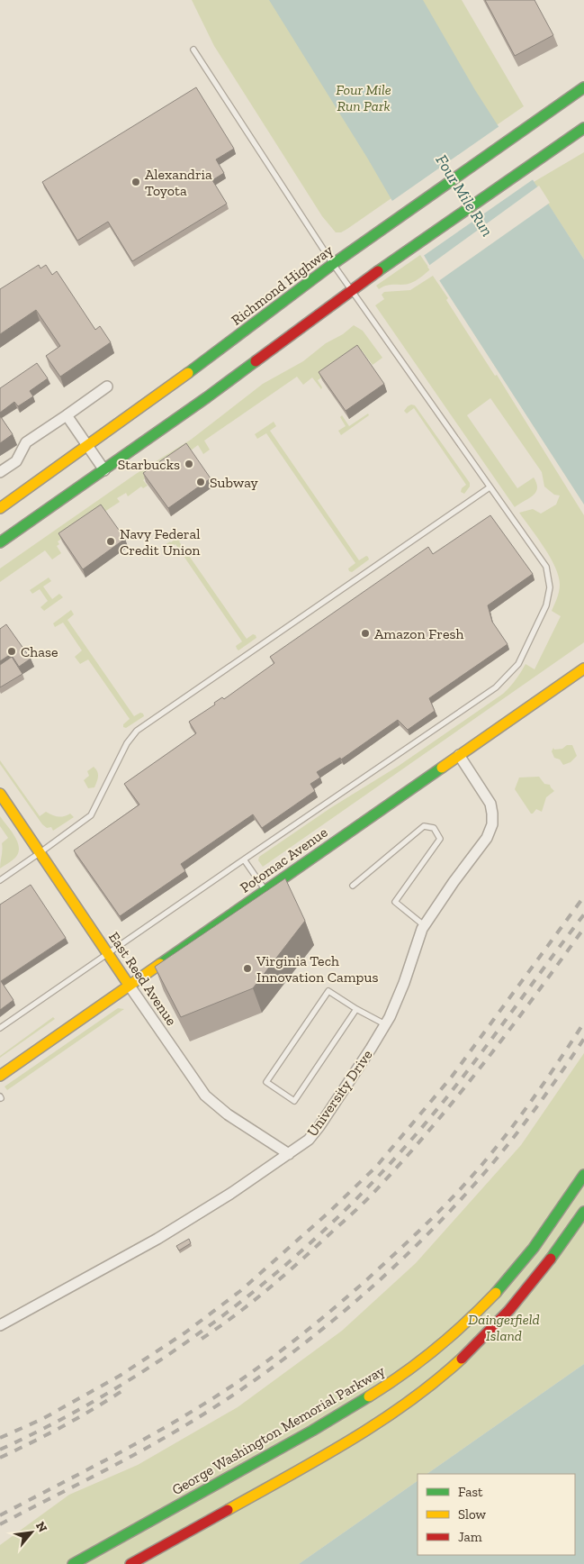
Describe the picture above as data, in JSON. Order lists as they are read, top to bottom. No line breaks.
{"streets":{"main road":["Richmond Highway","Potomac Avenue","East Reed Avenue","George Washington Memorial Parkway"],"street":["University Drive"]},"crossings":[["Potomac Avenue","East Reed Avenue"],["Potomac Avenue","University Drive"],["East Reed Avenue","University Drive"]],"water":["Four Mile Run"],"parks":["Four Mile Run Park","Daingerfield Island"],"places":["Alexandria Toyota","Starbucks","Subway","Navy Federal Credit Union","Amazon Fresh","Chase","Virginia Tech Innovation Campus"],"legend":["Fast","Slow","Jam"],"north":"top right"}
